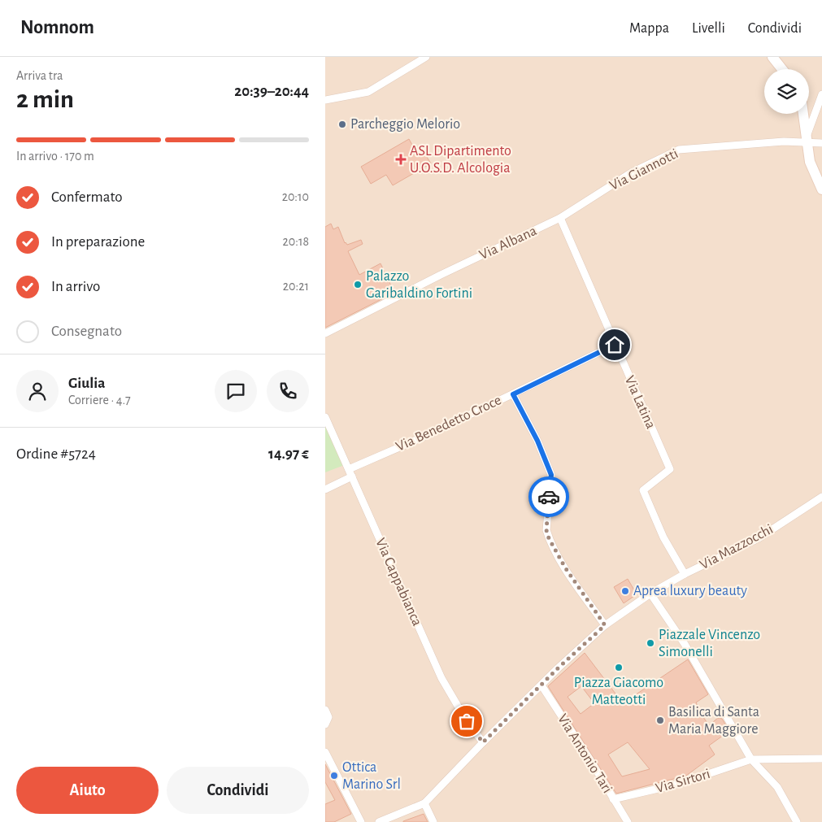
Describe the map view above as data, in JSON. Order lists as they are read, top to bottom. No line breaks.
{"streets":{"street":["Via Giannotti","Via Albana","Via Latina","Via Benedetto Croce","Via Mazzocchi","Via Cappabianca","Via Antonio Tari","Via Sirtori"]},"crossings":[["Via Giannotti","Via Albana"],["Via Giannotti","Via Latina"],["Via Albana","Via Latina"],["Via Latina","Via Benedetto Croce"],["Via Latina","Via Mazzocchi"],["Via Benedetto Croce","Via Cappabianca"],["Via Mazzocchi","Via Cappabianca"],["Via Mazzocchi","Via Antonio Tari"],["Via Antonio Tari","Via Sirtori"]],"places":{"other":["Parcheggio Melorio","Palazzo Garibaldino Fortini","Aprea luxury beauty","Piazzale Vincenzo Simonelli","Piazza Giacomo Matteotti","Basilica di Santa Maria Maggiore","Ottica Marino Srl"],"health":["ASL Dipartimento U.O.S.D. Alcologia"]},"page":{"header":"Nomnom","nav":["Mappa","Livelli","Condividi"],"heading":["2 min","Arriva tra","20:39–20:44"],"panel":["Giulia","Corriere · 4.7","Ordine #5724","14.97 €"],"bar":"In arrivo · 170 m","list":[["Confermato","20:10"],["In preparazione","20:18"],["In arrivo","20:21"],"Consegnato"],"buttons":["Aiuto","Condividi"]}}
